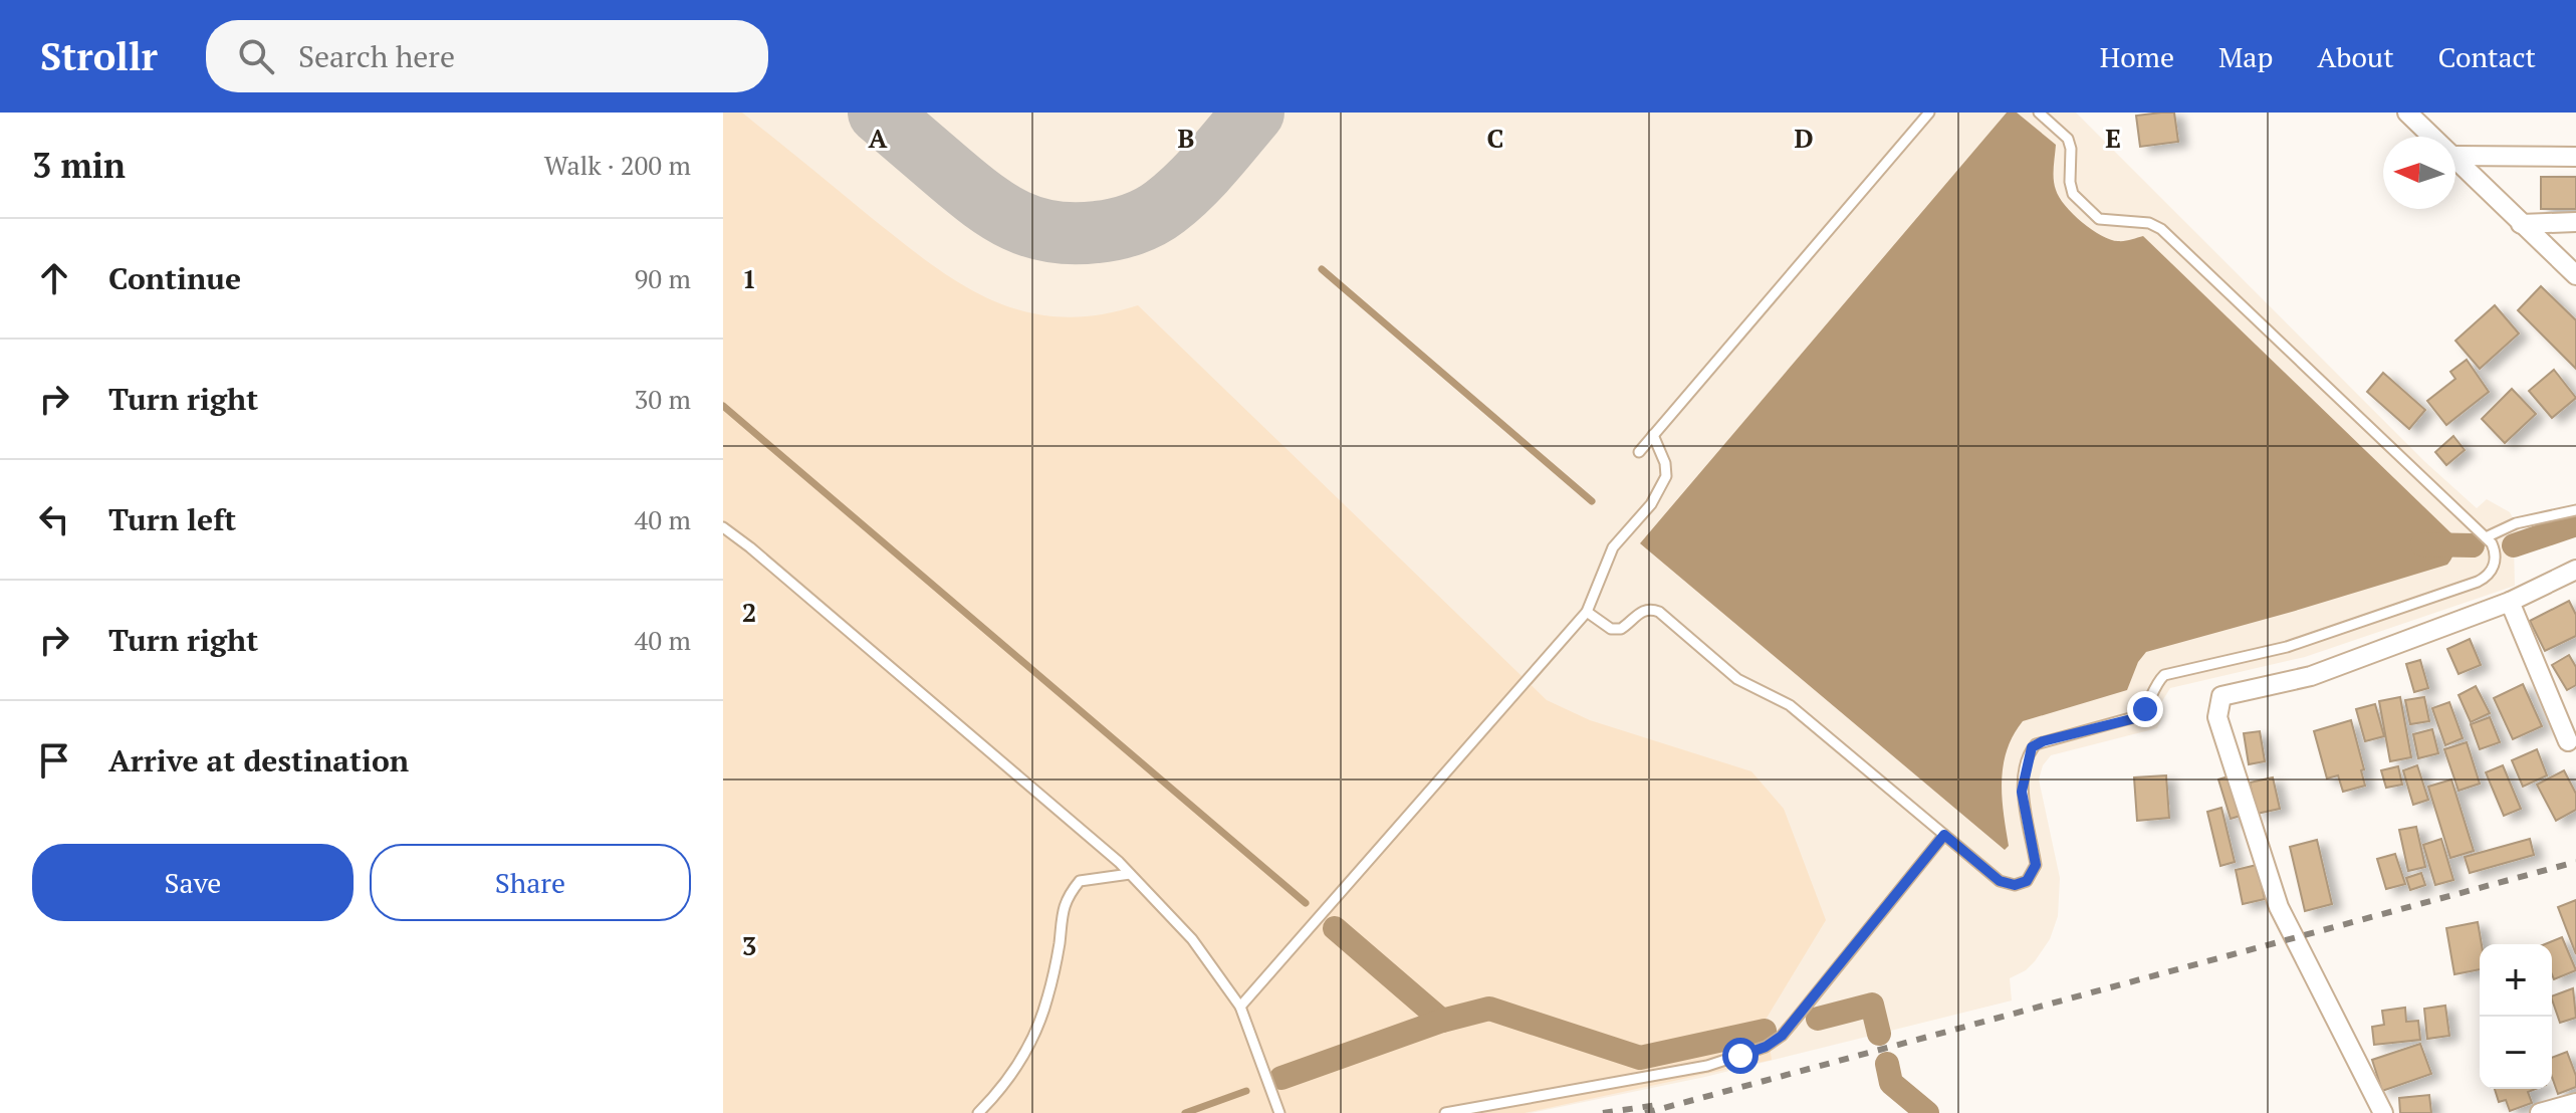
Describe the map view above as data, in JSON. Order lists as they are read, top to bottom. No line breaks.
{"north":"left","page":{"header":"Strollr","search":"Search here","nav":["Home","Map","About","Contact"],"heading":["3 min","Walk · 200 m"],"list":[["Continue","90 m"],["Turn right","30 m"],["Turn left","40 m"],["Turn right","40 m"],"Arrive at destination"],"buttons":["Save","Share"],"map_buttons":["+","−"]},"grid":{"columns":["A","B","C","D","E"],"rows":["1","2","3"]}}
